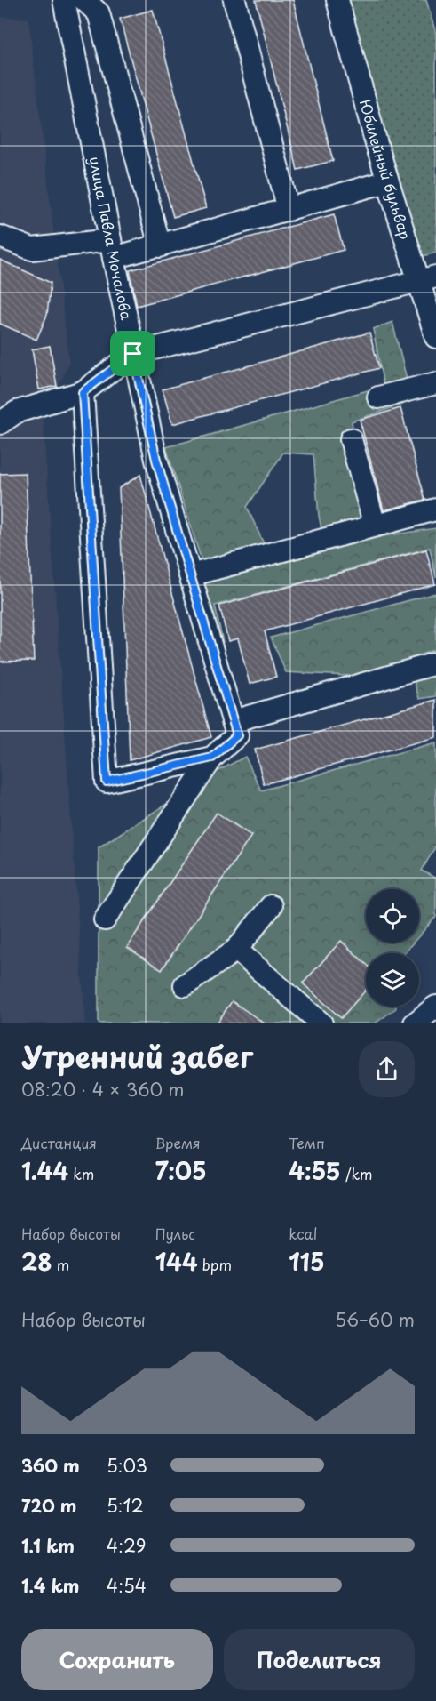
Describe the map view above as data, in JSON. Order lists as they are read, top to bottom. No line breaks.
{"streets":{"street":["Юбилейный бульвар","улица Павла Мочалова"]},"page":{"heading":["Утренний забег","08:20 · 4 × 360 m"],"stats":[["Дистанция","1.44 km"],["Время","7:05"],["Темп","4:55 /km"],["Набор высоты","28 m"],["Пульс","144 bpm"],["kcal","115"]],"chart":["Набор высоты","56–60 m"],"list":[{"name":"360 m","note":"5:03"},{"name":"720 m","note":"5:12"},{"name":"1.1 km","note":"4:29"},{"name":"1.4 km","note":"4:54"}],"buttons":["Сохранить","Поделиться"]}}
